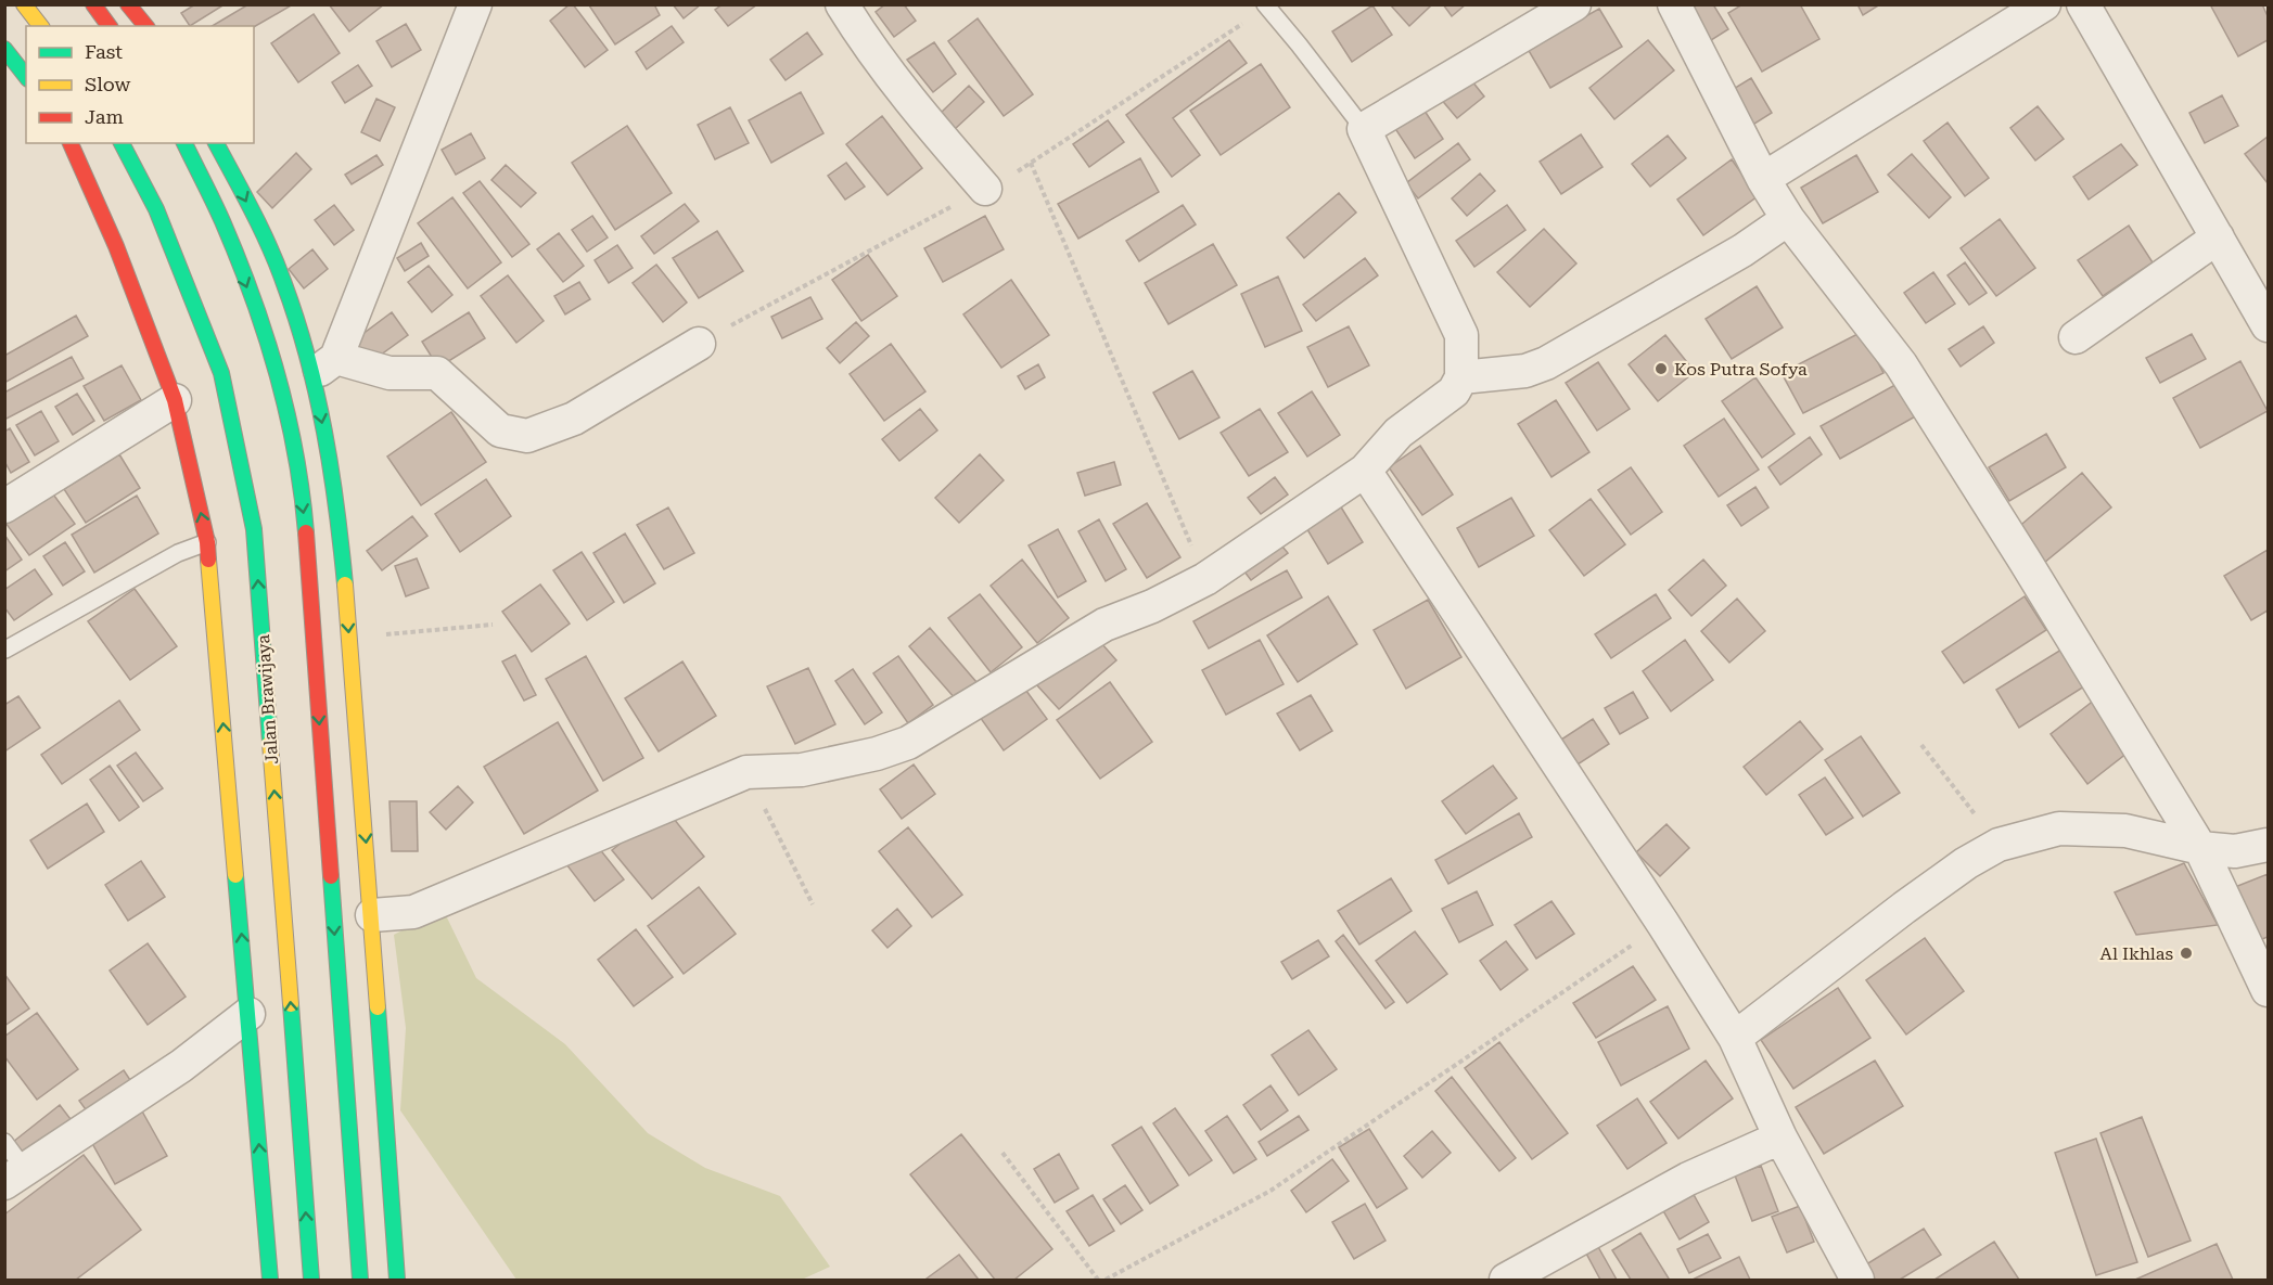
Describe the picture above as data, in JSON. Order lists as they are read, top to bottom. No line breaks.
{"streets":{"main road":["Jalan Brawijaya"]},"places":["Kos Putra Sofya","Al Ikhlas"],"legend":["Fast","Slow","Jam"]}
